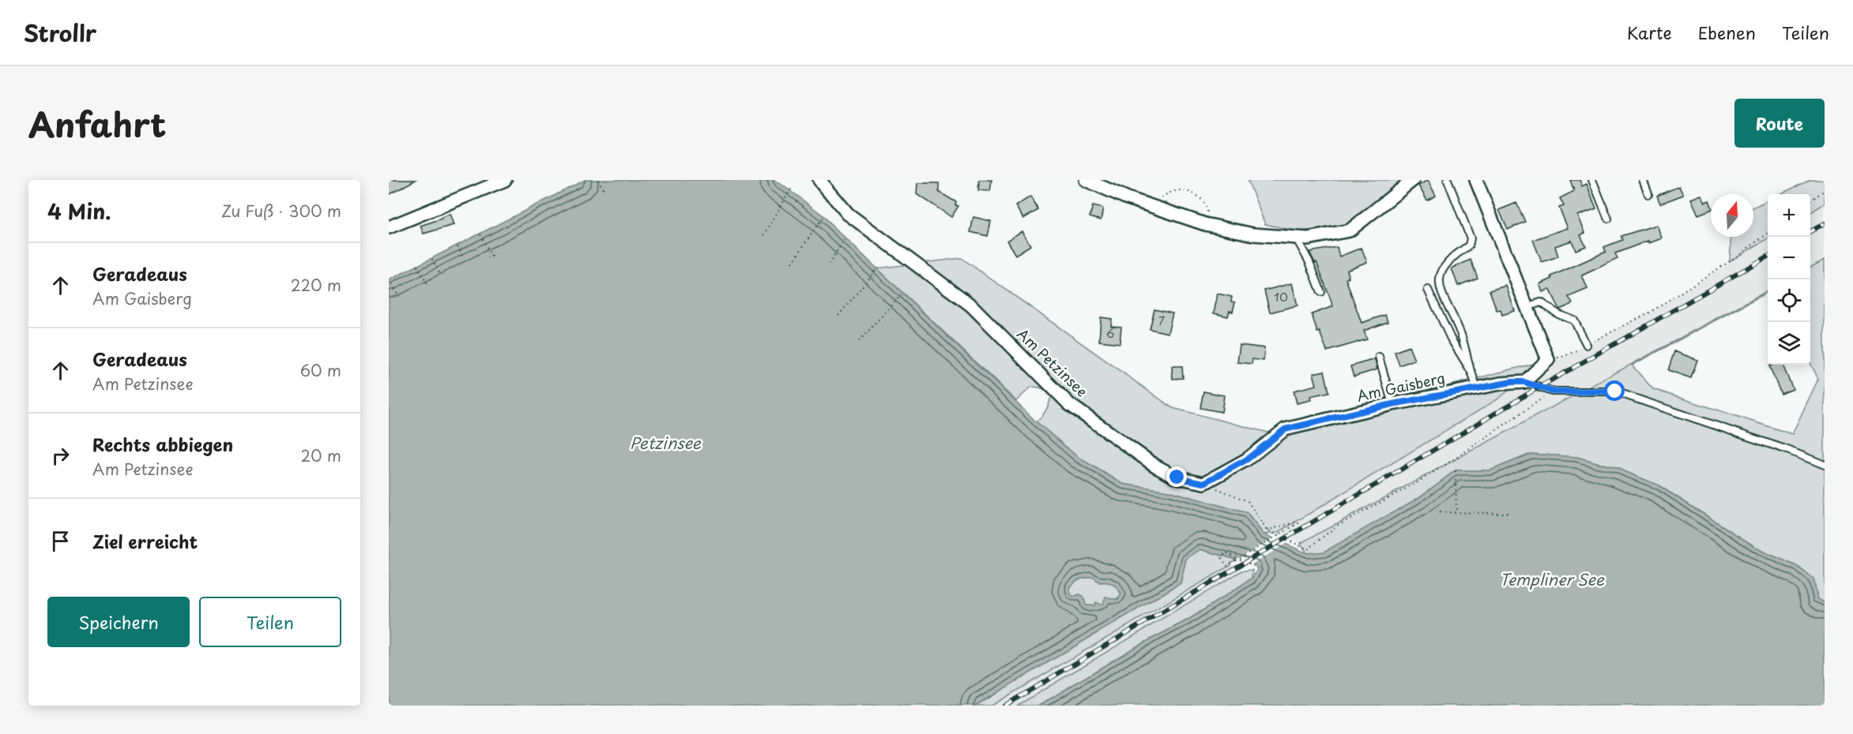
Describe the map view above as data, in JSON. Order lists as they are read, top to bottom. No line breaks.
{"streets":{"street":["Am Petzinsee","Am Gaisberg"]},"crossings":[["Am Petzinsee","Am Gaisberg"]],"water":["Petzinsee","Templiner See"],"house_numbers":["10","7","6"],"north":"top","page":{"header":"Strollr","nav":["Karte","Ebenen","Teilen"],"title":"Anfahrt","buttons":["Route",["Speichern","Teilen"]],"heading":["4 Min.","Zu Fuß · 300 m"],"map_buttons":["+","−"],"list":[["Geradeaus","Am Gaisberg","220 m"],["Geradeaus","Am Petzinsee","60 m"],["Rechts abbiegen","Am Petzinsee","20 m"],"Ziel erreicht"]}}
